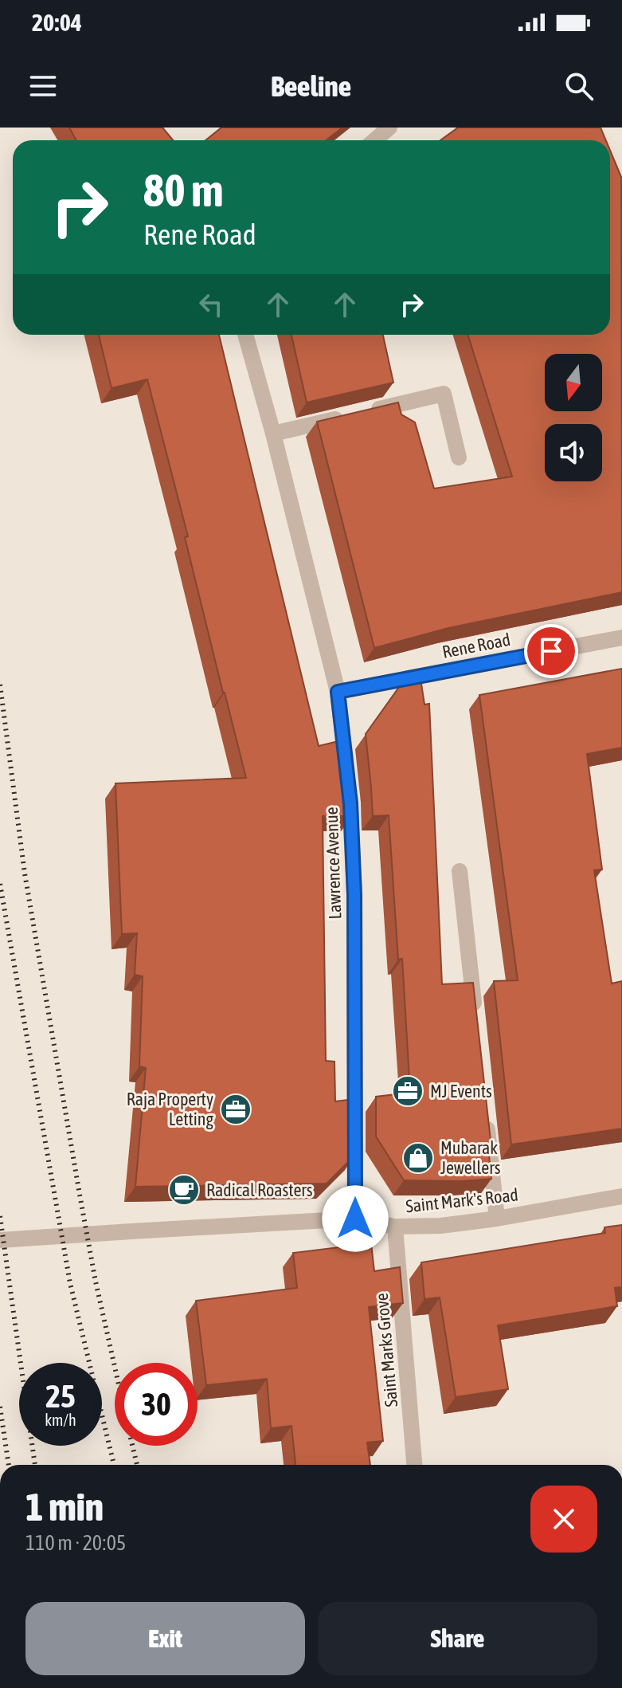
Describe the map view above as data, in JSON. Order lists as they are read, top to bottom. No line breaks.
{"streets":{"street":["Rene Road","Lawrence Avenue","Saint Mark's Road","Saint Marks Grove"]},"crossings":[["Rene Road","Lawrence Avenue"],["Lawrence Avenue","Saint Mark's Road"],["Saint Mark's Road","Saint Marks Grove"]],"places":{"office":["MJ Events","Raja Property Letting"],"shop":["Mubarak Jewellers"],"cafe":["Radical Roasters"]},"north":"bottom","page":{"status":"20:04","header":"Beeline","turn":["80 m","Rene Road"],"speed":"25 km/h","limit":"30","heading":["1 min","110 m · 20:05"],"buttons":["Exit","Share"]}}
